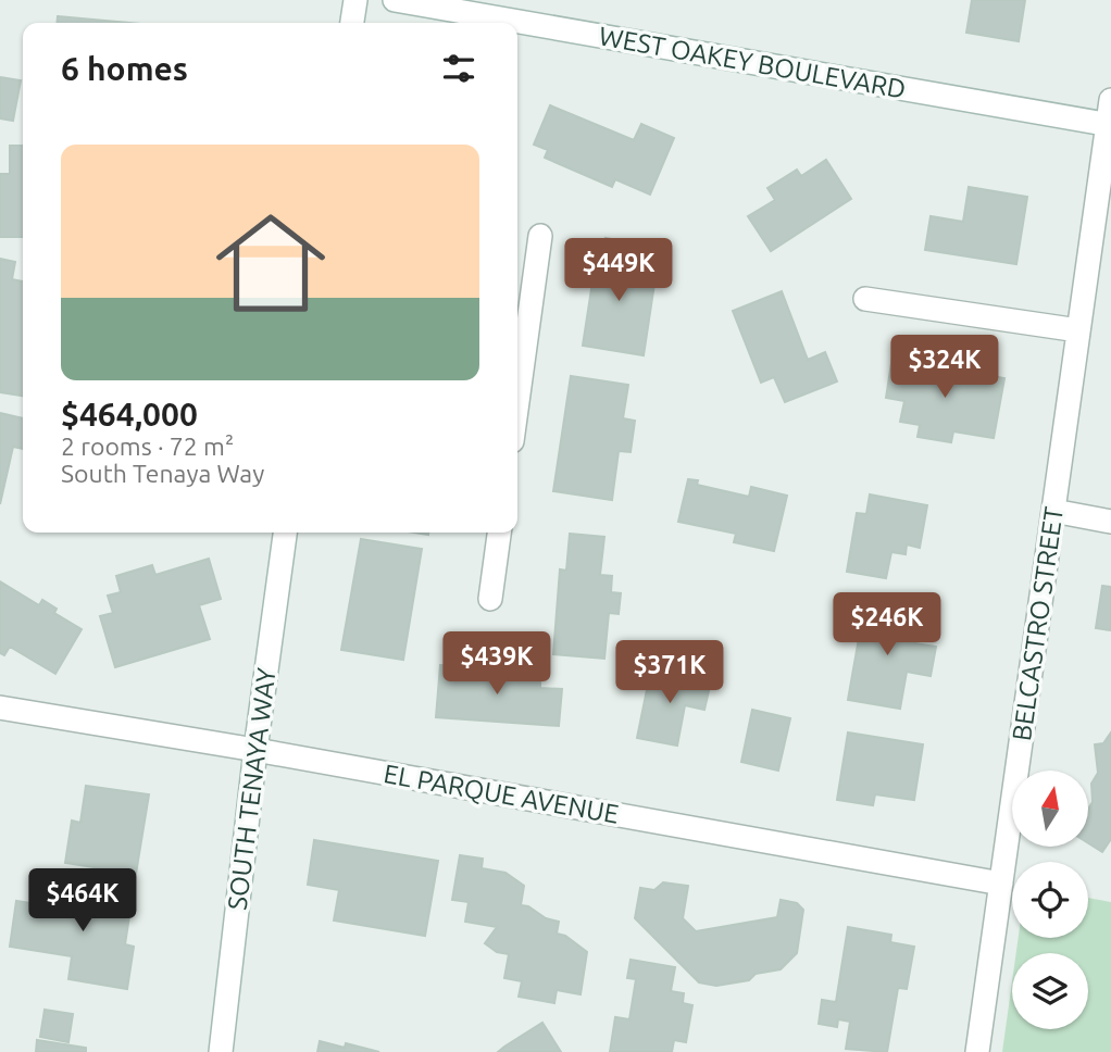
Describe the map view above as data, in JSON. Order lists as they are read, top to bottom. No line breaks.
{"streets":{"street":["WEST OAKEY BOULEVARD","BELCASTRO STREET","SOUTH TENAYA WAY","EL PARQUE AVENUE"]},"crossings":[["WEST OAKEY BOULEVARD","BELCASTRO STREET"],["BELCASTRO STREET","EL PARQUE AVENUE"],["SOUTH TENAYA WAY","EL PARQUE AVENUE"]],"north":"top","page":{"heading":"6 homes","list":[{"name":"$464,000","note":"2 rooms · 72 m² · South Tenaya Way"}],"price":["$449K","$324K","$246K","$439K","$371K","$464K"]}}
